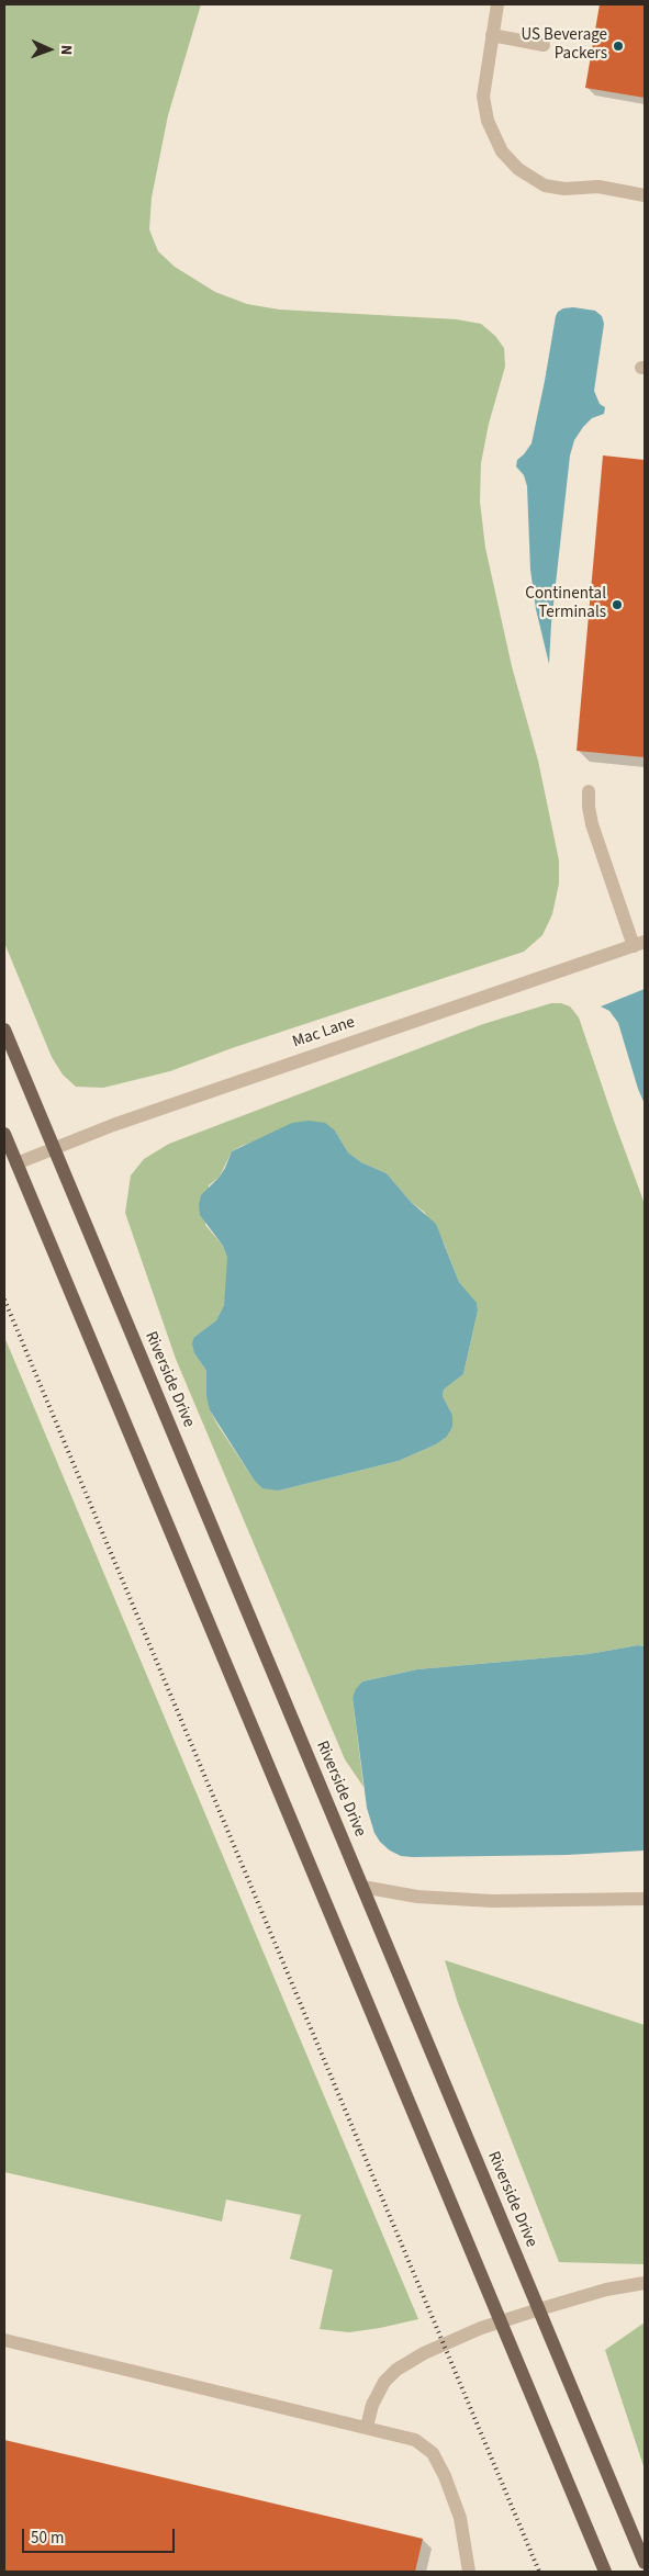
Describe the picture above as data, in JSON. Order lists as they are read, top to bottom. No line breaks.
{"streets":{"main road":["Riverside Drive"],"street":["Mac Lane"]},"crossings":[["Mac Lane","Riverside Drive"]],"places":["US Beverage Packers","Continental Terminals"],"scale_bar":"50 m","north":"right"}
